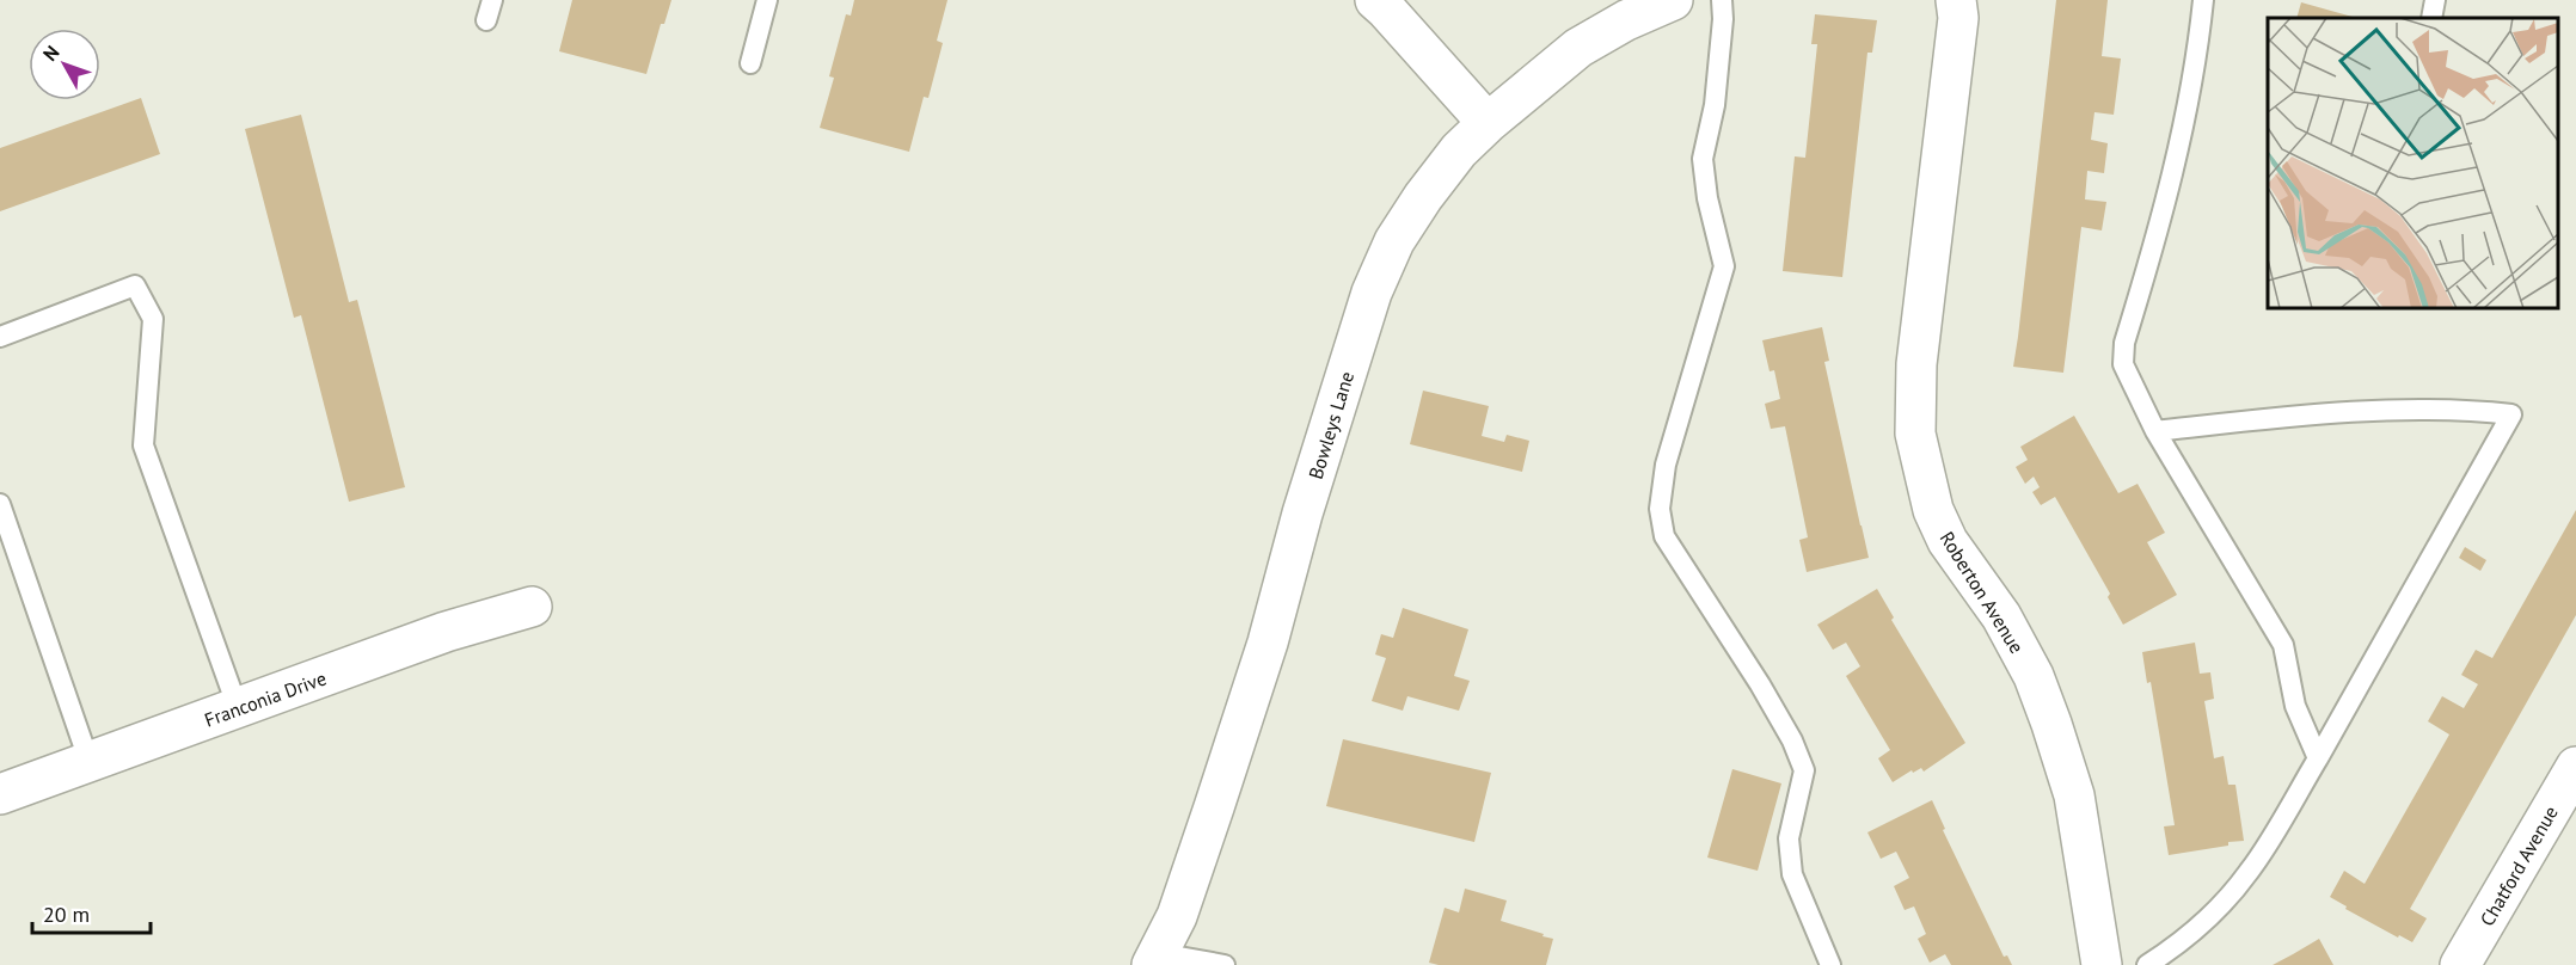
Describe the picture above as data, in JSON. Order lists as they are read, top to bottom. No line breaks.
{"streets":{"street":["Bowleys Lane","Roberton Avenue","Franconia Drive","Chatford Avenue"]},"scale_bar":"20 m","north":"top left"}
